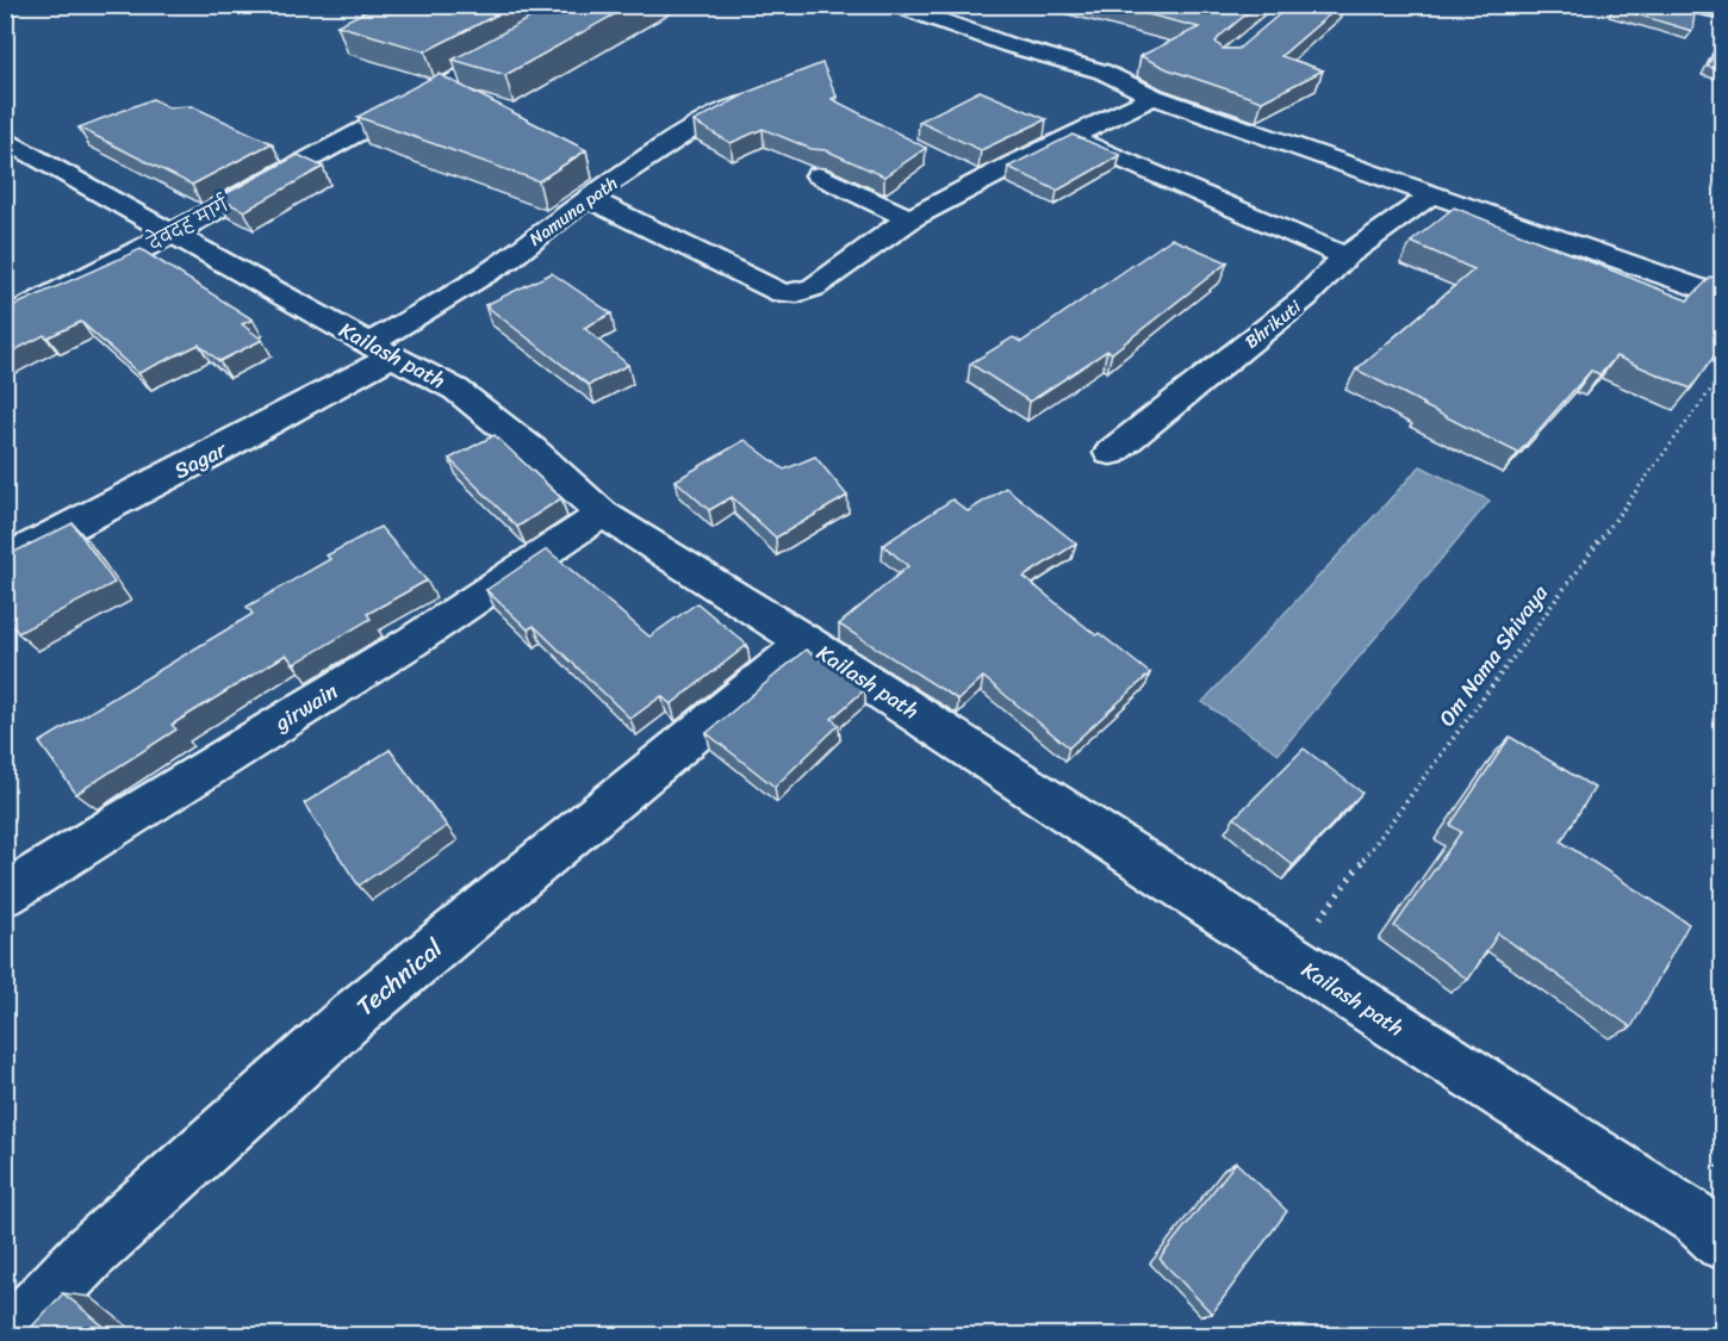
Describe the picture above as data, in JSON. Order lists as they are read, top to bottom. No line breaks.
{"streets":{"street":["Namuna path","देवदह मार्ग","Bhrikuti","Kailash path","Sagar","girwain","Technical"],"path":["Om Nama Shivaya"]},"crossings":[["Namuna path","Kailash path"],["Namuna path","Sagar"],["देवदह मार्ग","Kailash path"],["Kailash path","Sagar"],["Kailash path","Om Nama Shivaya"],["Kailash path","girwain"],["Kailash path","Technical"]]}
